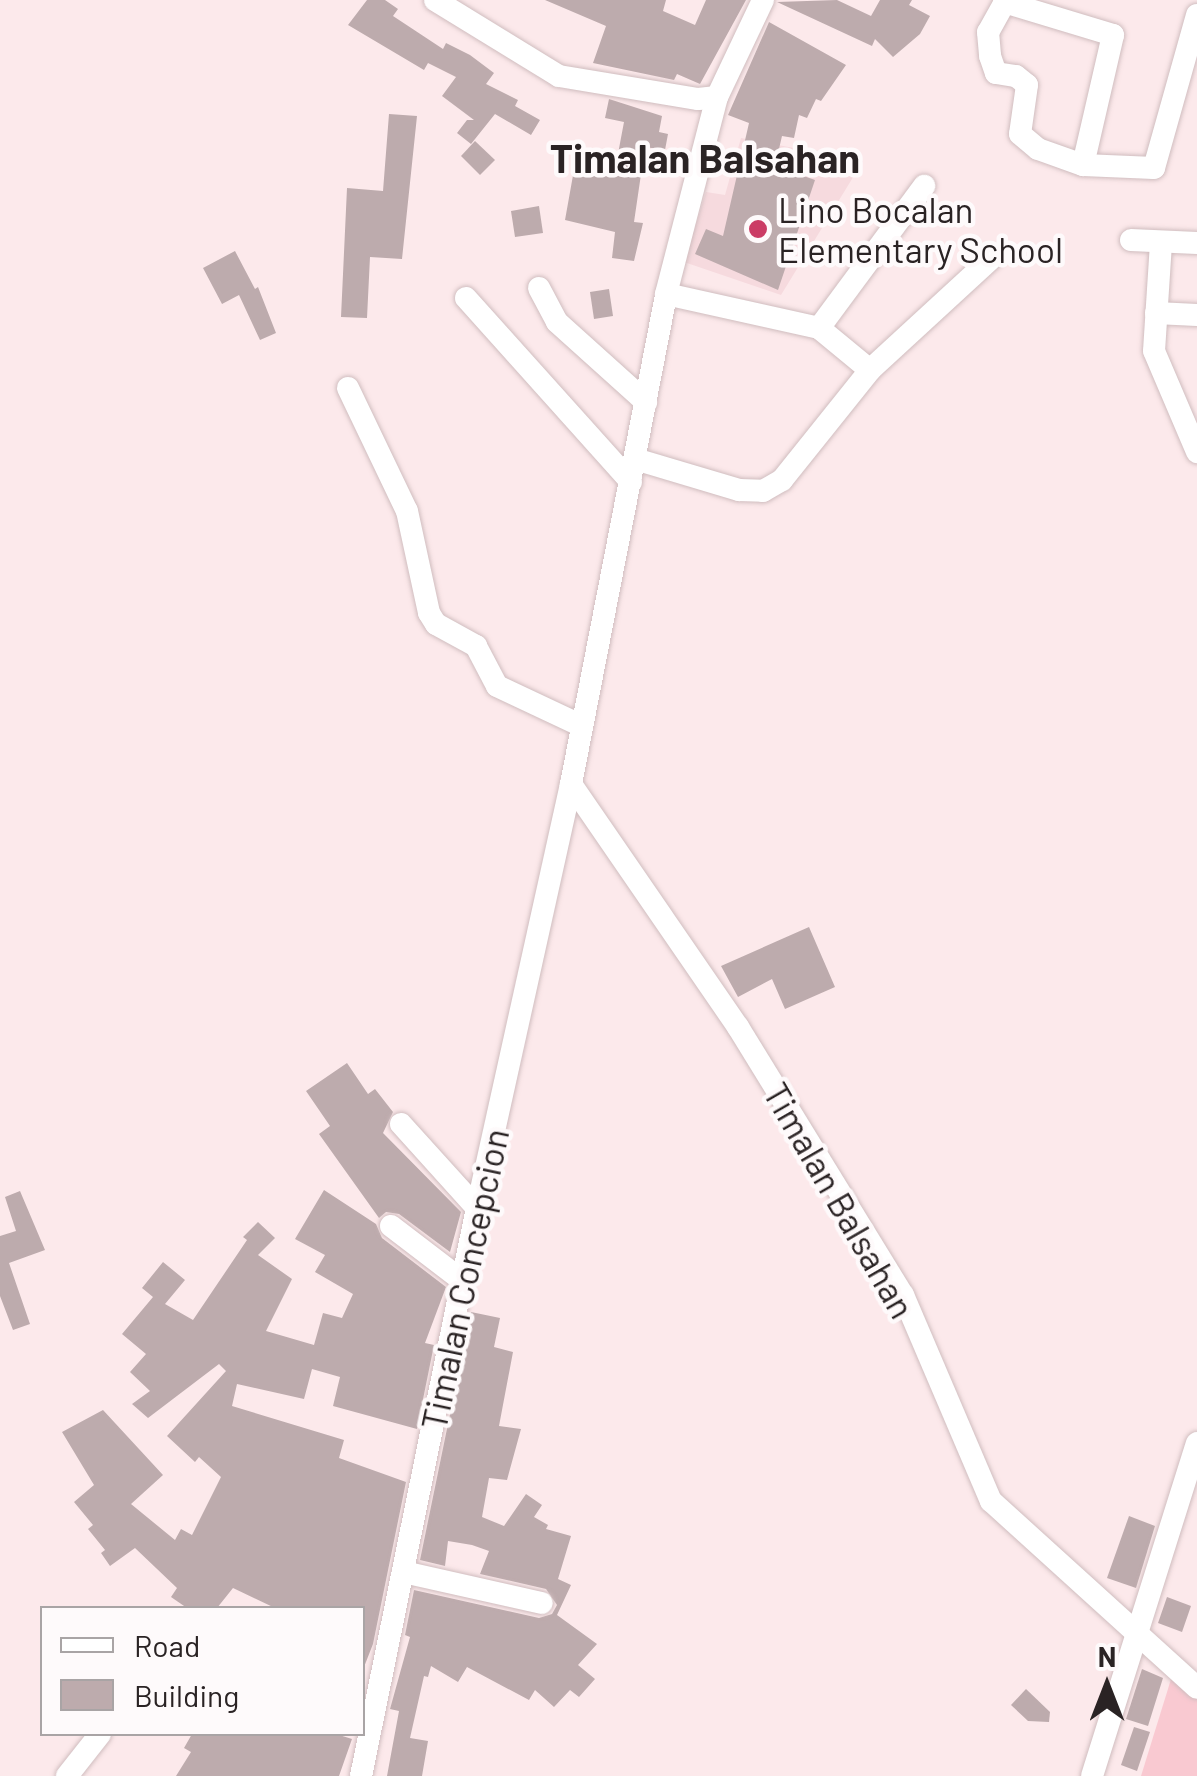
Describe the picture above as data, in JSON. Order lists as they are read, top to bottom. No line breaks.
{"streets":{"street":["Timalan Balsahan","Timalan Concepcion"]},"crossings":[["Timalan Balsahan","Timalan Concepcion"]],"districts":["Timalan Balsahan"],"places":["Lino Bocalan Elementary School"],"legend":["Road","Building"],"north":"top"}
